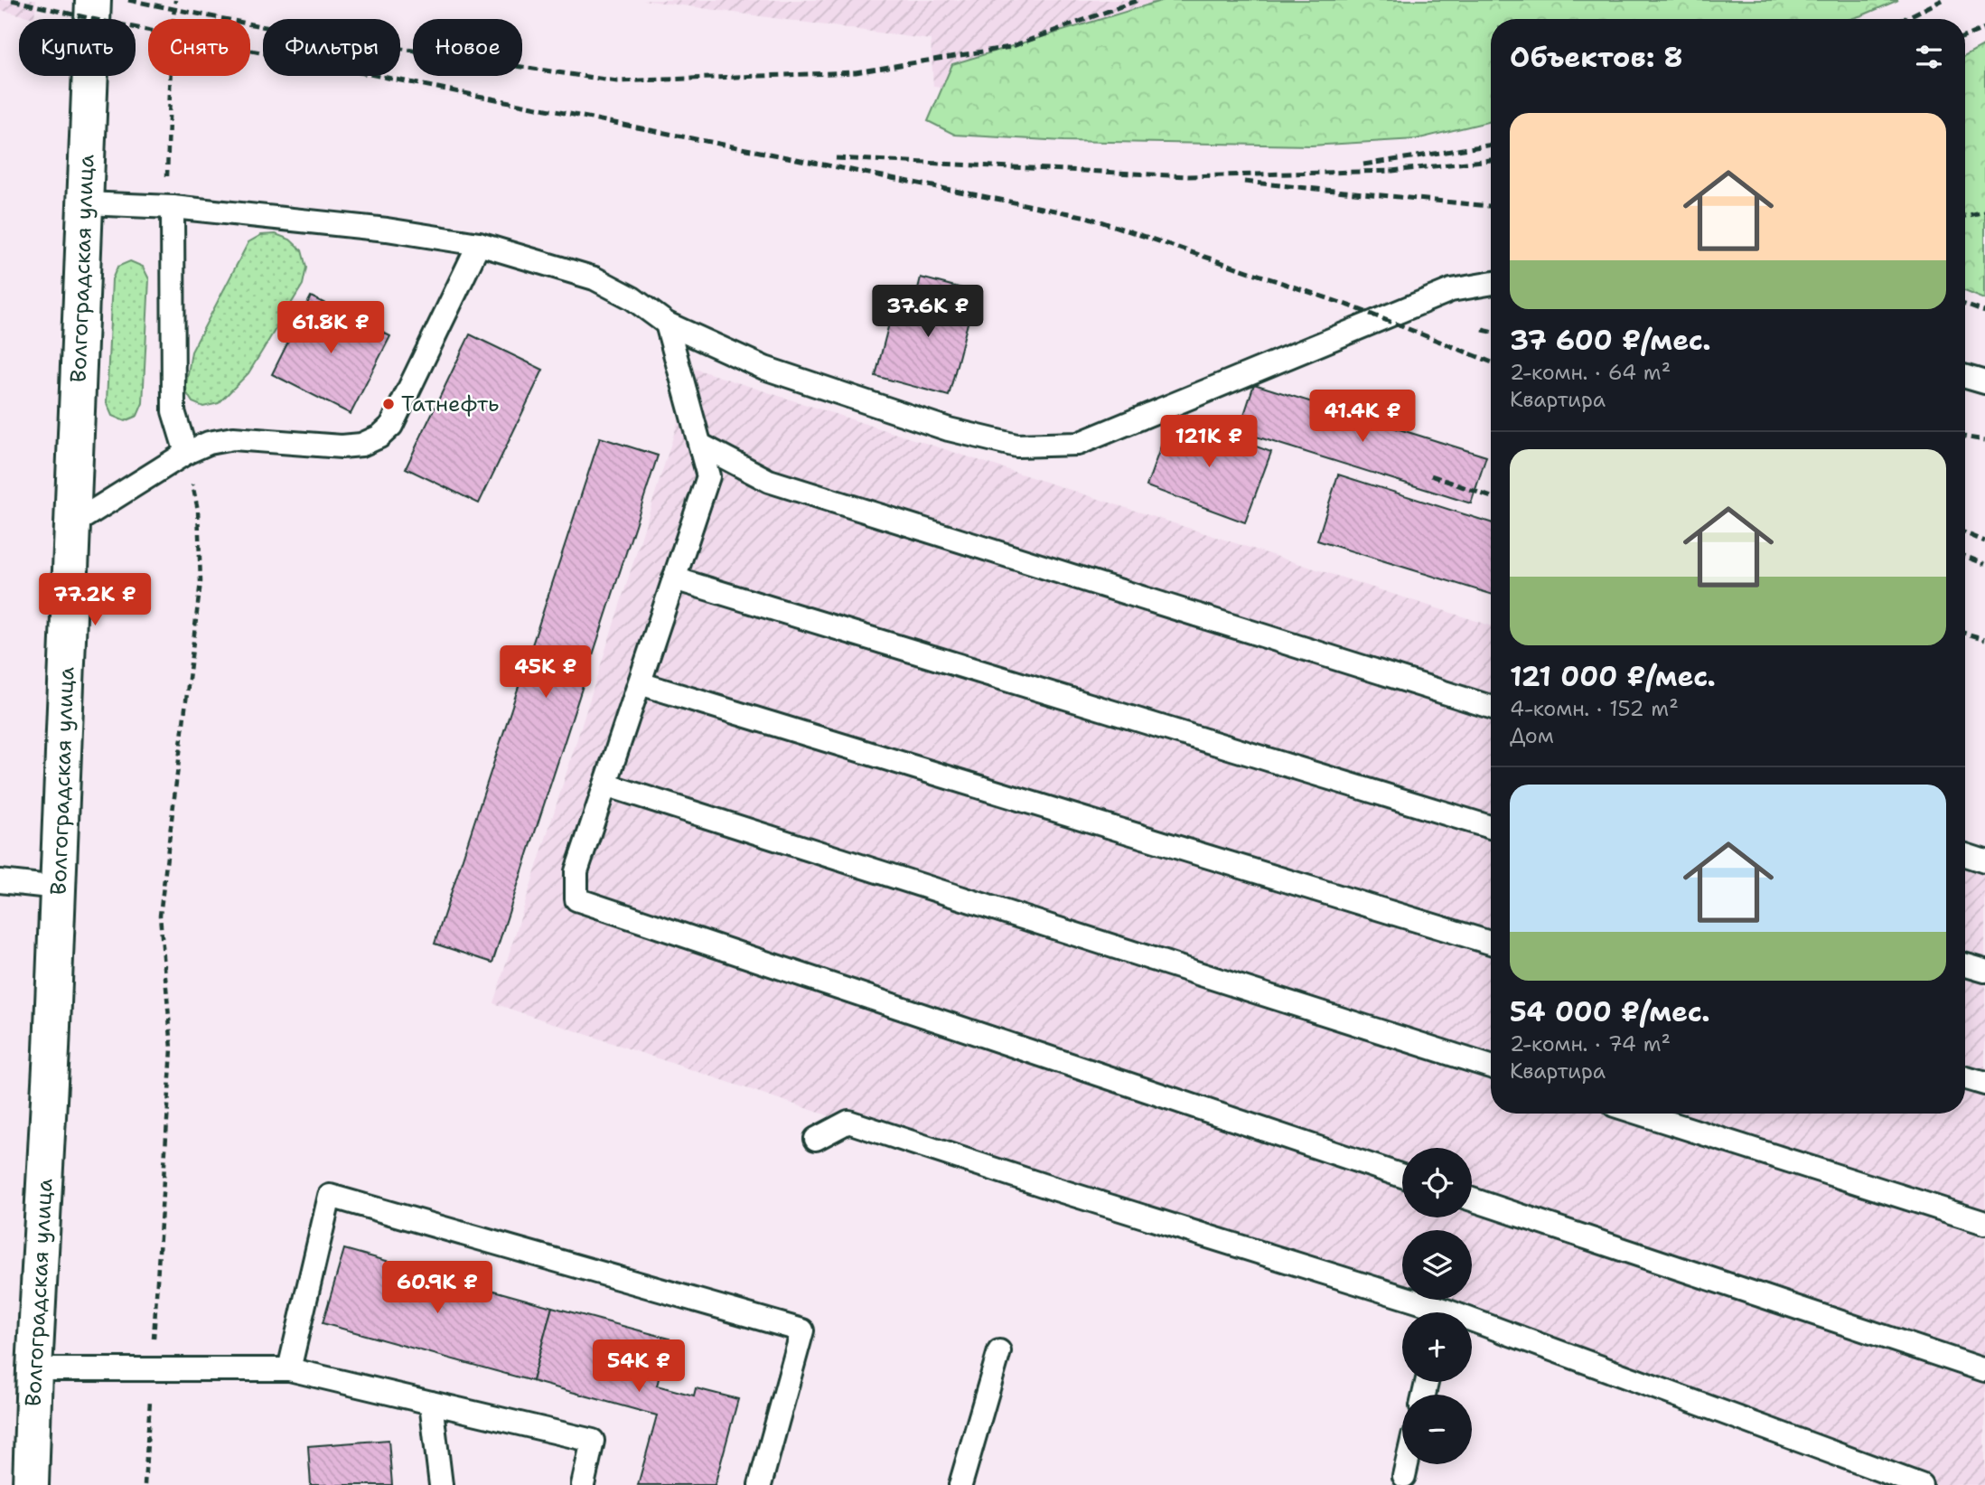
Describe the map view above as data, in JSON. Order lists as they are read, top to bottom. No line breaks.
{"streets":{"main road":["Волгоградская улица"]},"places":["Татнефть"],"page":{"chip":["Купить","Снять","Фильтры","Новое"],"heading":"Объектов: 8","list":[{"name":"37 600 ₽/мес.","note":"2-комн. · 64 m² · Квартира"},{"name":"121 000 ₽/мес.","note":"4-комн. · 152 m² · Дом"},{"name":"54 000 ₽/мес.","note":"2-комн. · 74 m² · Квартира"}],"price":["37.6K ₽","61.8K ₽","41.4K ₽","121K ₽","77.2K ₽","45K ₽","60.9K ₽","54K ₽"],"map_buttons":["+","−"]}}
